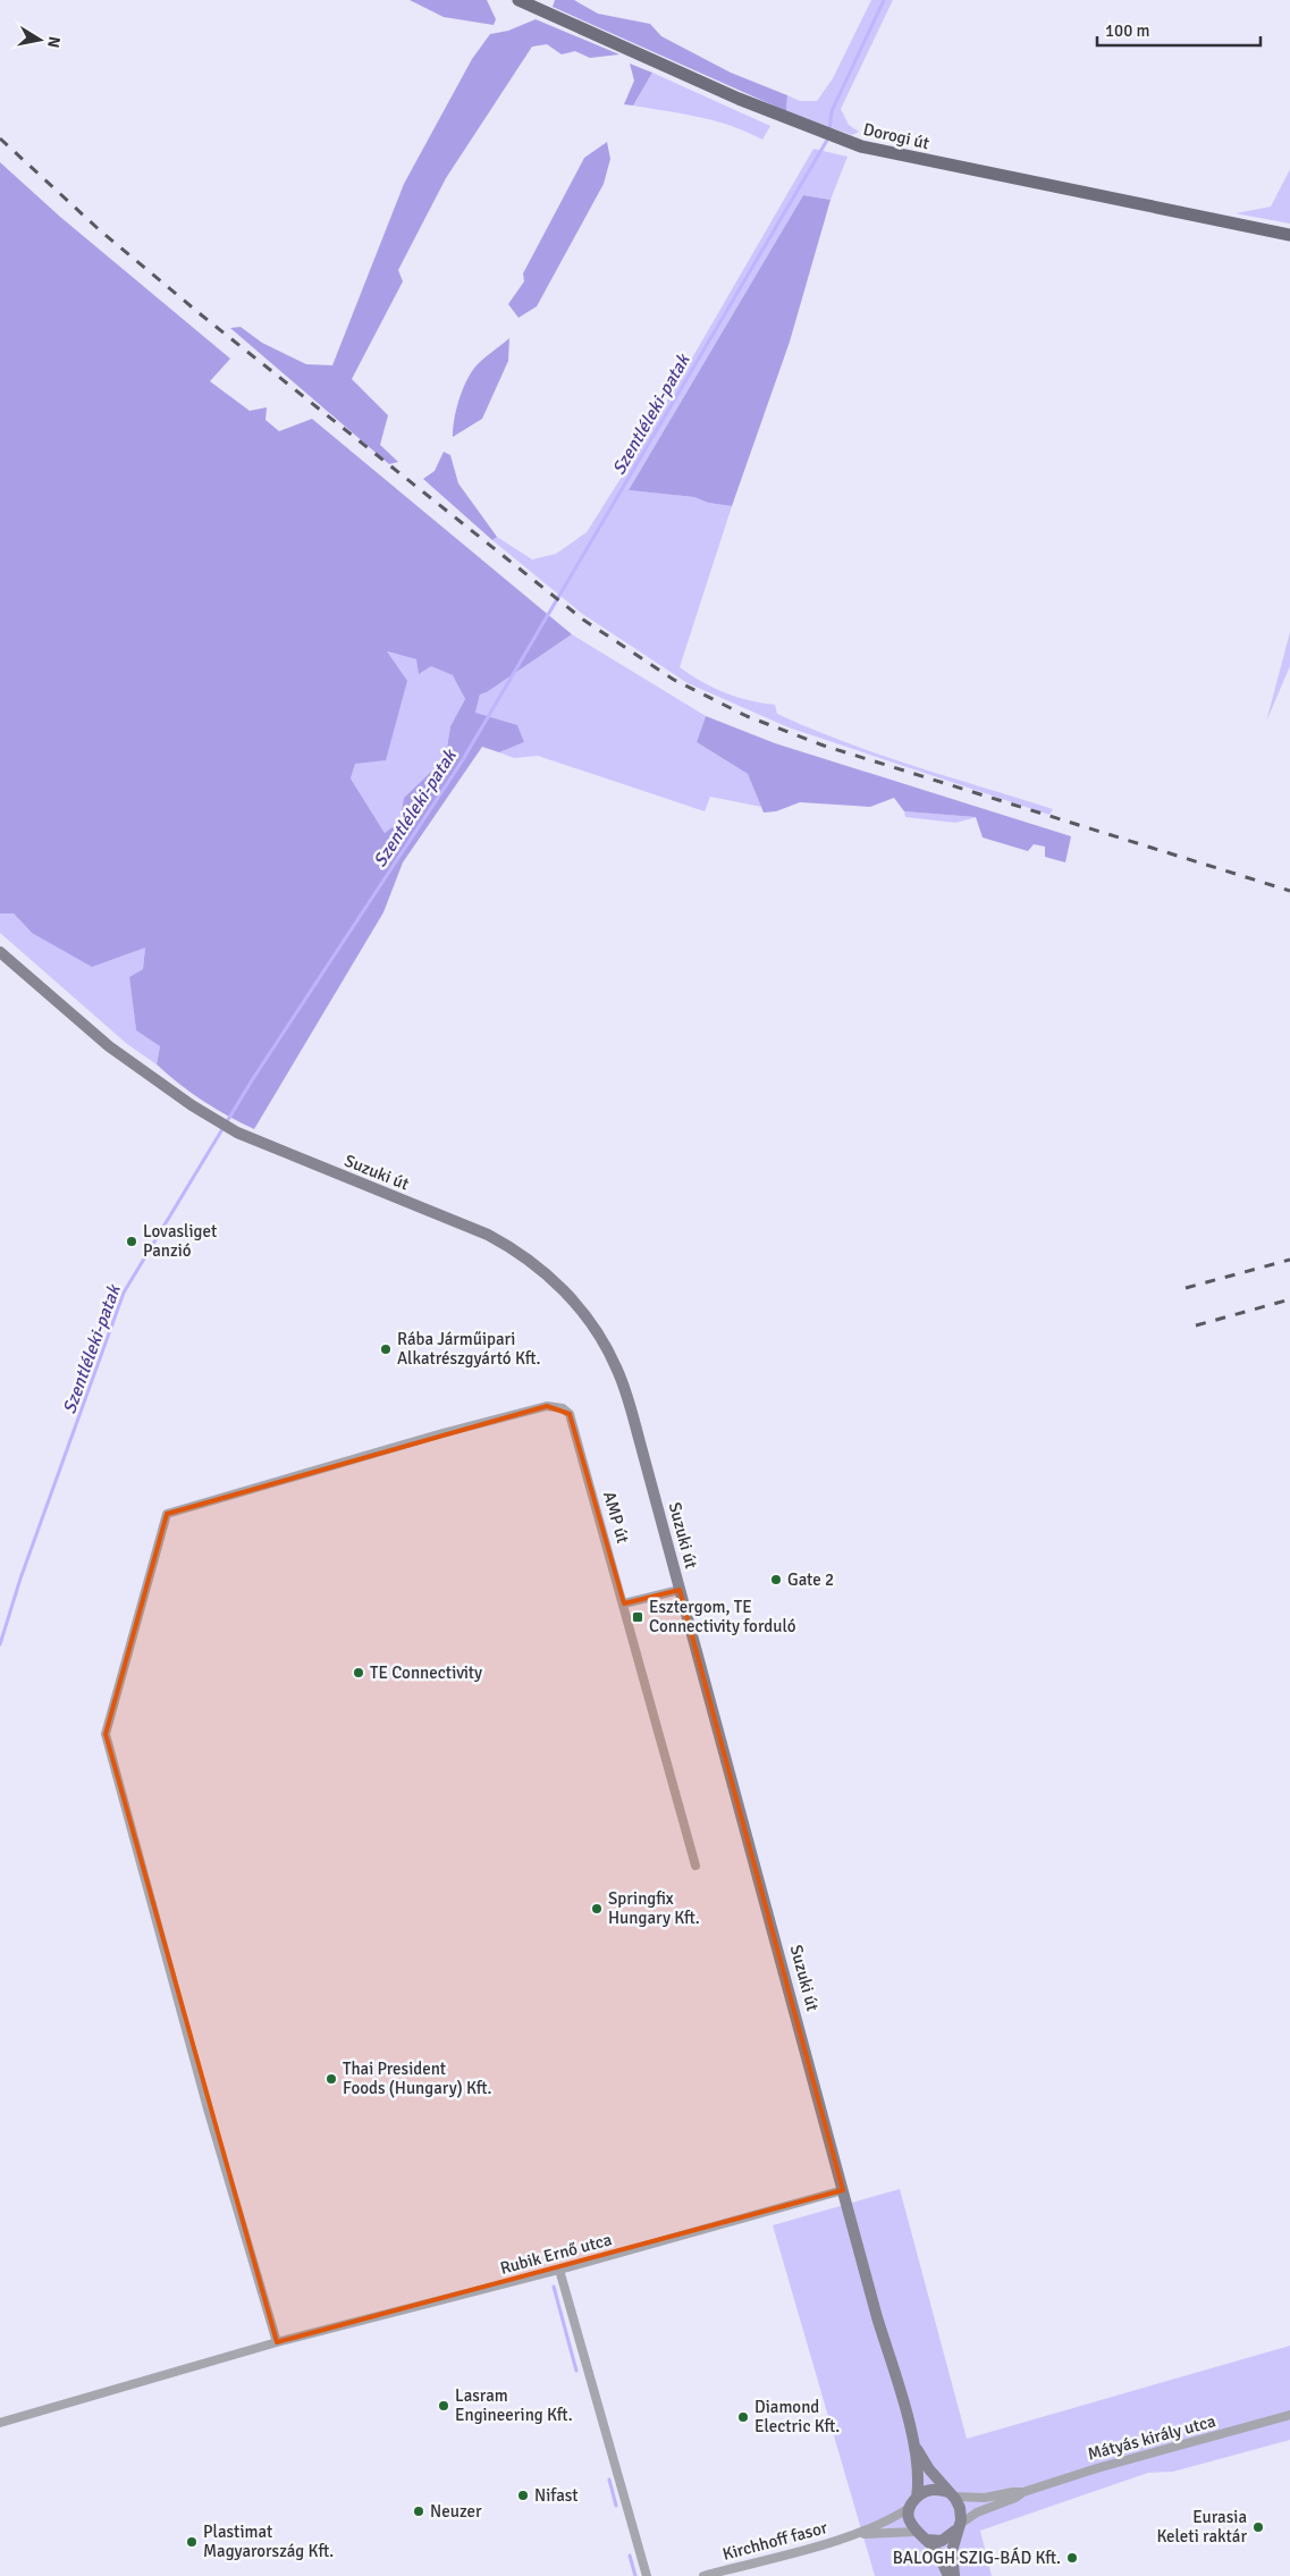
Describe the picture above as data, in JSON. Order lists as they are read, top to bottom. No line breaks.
{"streets":{"main road":["Dorogi út","Suzuki út"],"street":["AMP út","Rubik Ernő utca","Mátyás király utca","Kirchhoff fasor"]},"crossings":[["Suzuki út","Rubik Ernő utca"],["AMP út","Rubik Ernő utca"],["Mátyás király utca","Kirchhoff fasor"]],"water":["Szentléleki-patak"],"places":{"other":["Lovasliget Panzió","Rába Járműipari Alkatrészgyártó Kft.","Gate 2","TE Connectivity","Springfix Hungary Kft.","Thai President Foods (Hungary) Kft.","Lasram Engineering Kft.","Diamond Electric Kft.","Nifast","Neuzer","Eurasia Keleti raktár","Plastimat Magyarország Kft.","BALOGH SZIG-BÁD Kft."],"transit":["Esztergom, TE Connectivity forduló"]},"scale_bar":"100 m","north":"right"}
